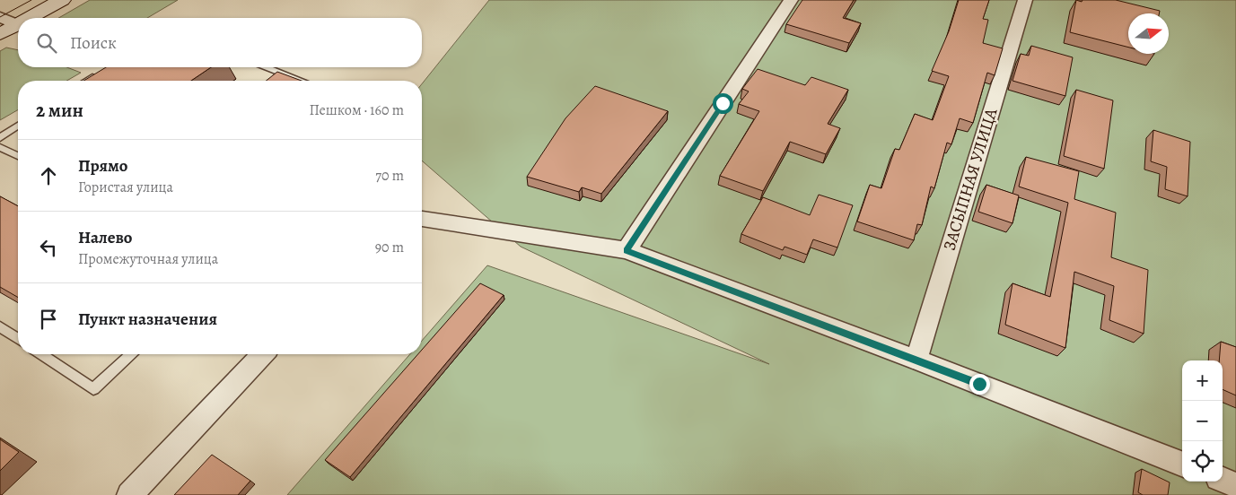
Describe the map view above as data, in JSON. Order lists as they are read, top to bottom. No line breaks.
{"streets":{"street":["ЗАСЫПНАЯ УЛИЦА"]},"north":"right","page":{"search":"Поиск","heading":["2 мин","Пешком · 160 m"],"list":[["Прямо","Гористая улица","70 m"],["Налево","Промежуточная улица","90 m"],"Пункт назначения"],"map_buttons":["+","−"]}}
